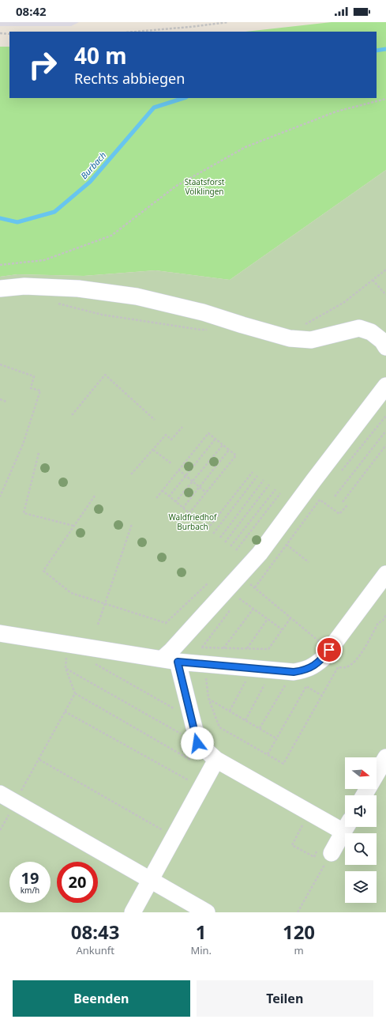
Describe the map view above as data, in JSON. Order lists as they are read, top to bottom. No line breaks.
{"water":["Burbach"],"parks":["Staatsforst Völklingen","Waldfriedhof Burbach"],"north":"right","page":{"status":"08:42","turn":["40 m","Rechts abbiegen"],"speed":"19 km/h","limit":"20","eta":["08:43","Ankunft","1","Min.","120","m"],"buttons":["Beenden","Teilen"]}}
